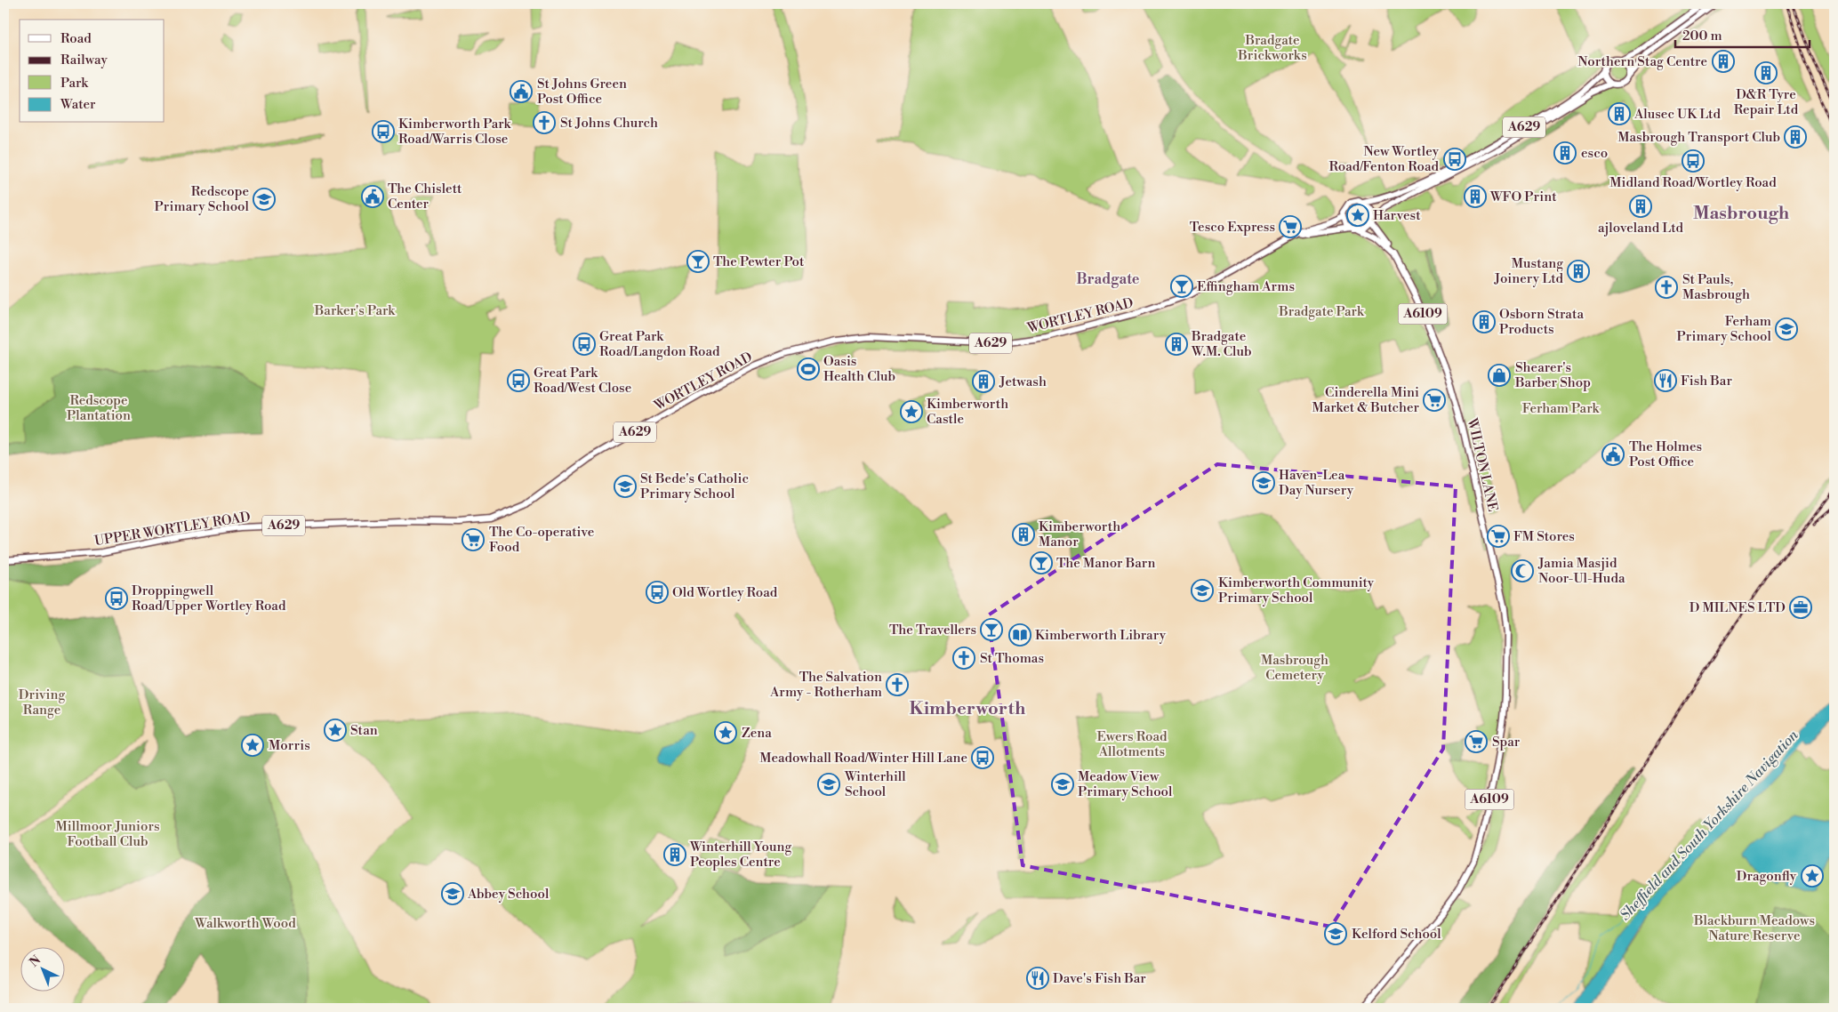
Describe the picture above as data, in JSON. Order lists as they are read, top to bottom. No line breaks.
{"streets":{"main road":["A629","A6109","WORTLEY ROAD","WILTON LANE","UPPER WORTLEY ROAD"]},"crossings":[["A629","A6109"],["A629","WORTLEY ROAD"],["A6109","WORTLEY ROAD"],["A6109","WILTON LANE"],["WORTLEY ROAD","UPPER WORTLEY ROAD"]],"districts":["Masbrough","Bradgate","Kimberworth"],"water":["Sheffield and South Yorkshire Navigation"],"parks":["Bradgate Brickworks","Barker's Park","Bradgate Park","Redscope Plantation","Ferham Park","Masbrough Cemetery","Driving Range","Ewers Road Allotments","Millmoor Juniors Football Club","Blackburn Meadows Nature Reserve","Walkworth Wood"],"places":{"building":["Northern Stag Centre","D&R Tyre Repair Ltd","Alusec UK Ltd","Masbrough Transport Club","esco","WFO Print","ajloveland Ltd","Mustang Joinery Ltd","Osborn Strata Products","Bradgate W.M. Club","Jetwash","Kimberworth Manor","Winterhill Young Peoples Centre"],"public building":["St Johns Green Post Office","The Chislett Center","The Holmes Post Office"],"church":["St Johns Church","St Pauls, Masbrough","St Thomas","The Salvation Army - Rotherham"],"bus stop":["Kimberworth Park Road/Warris Close","New Wortley Road/Fenton Road","Midland Road/Wortley Road","Great Park Road/Langdon Road","Great Park Road/West Close","Old Wortley Road","Droppingwell Road/Upper Wortley Road","Meadowhall Road/Winter Hill Lane"],"school or university":["Redscope Primary School","Ferham Primary School","Haven-Lea Day Nursery","St Bede's Catholic Primary School","Kimberworth Community Primary School","Winterhill School","Meadow View Primary School","Abbey School","Kelford School"],"place":["Harvest","Kimberworth Castle","Stan","Zena","Morris","Dragonfly"],"supermarket":["Tesco Express","Cinderella Mini Market & Butcher","FM Stores","The Co-operative Food","Spar"],"bar":["The Pewter Pot","Effingham Arms","The Manor Barn","The Travellers"],"sports":["Oasis Health Club"],"shop":["Shearer's Barber Shop"],"restaurant":["Fish Bar","Dave's Fish Bar"],"mosque":["Jamia Masjid Noor-Ul-Huda"],"office":["D MILNES LTD"],"library":["Kimberworth Library"]},"legend":["Road","Railway","Park","Water"],"scale_bar":"200 m","north":"top left"}
